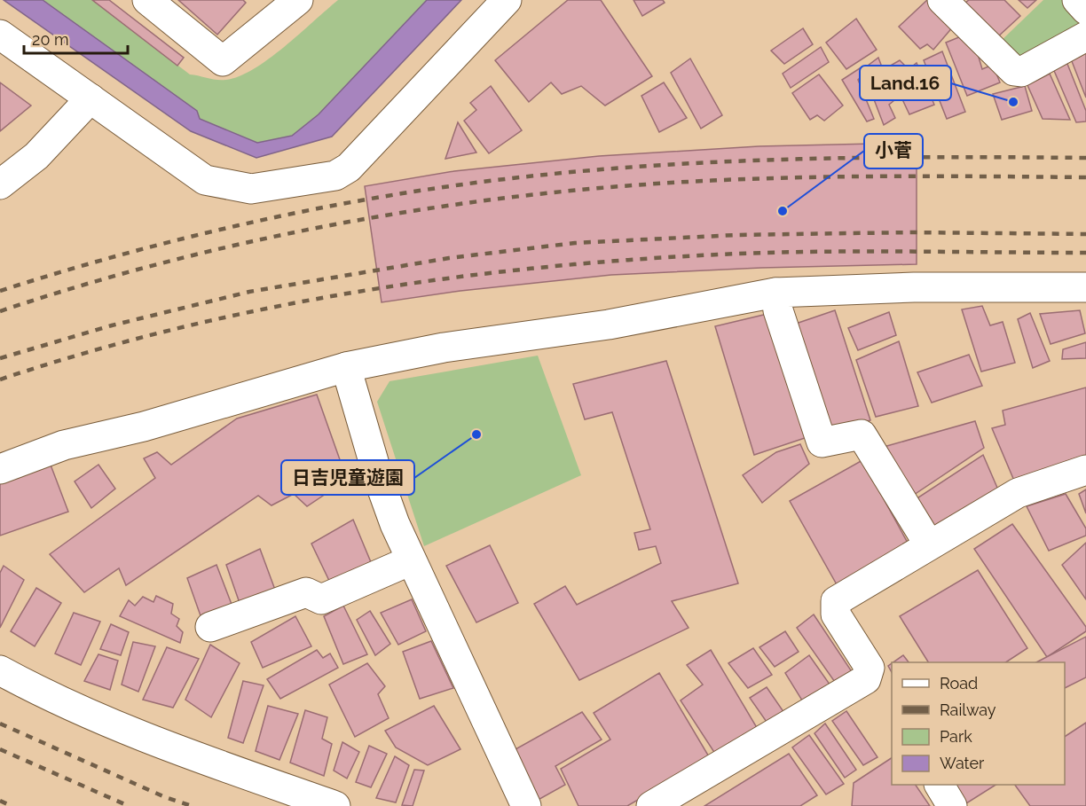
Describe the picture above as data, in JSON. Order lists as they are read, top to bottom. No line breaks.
{"places":["Land.16","小菅","日吉児童遊園"],"legend":["Road","Railway","Park","Water"],"scale_bar":"20 m"}
